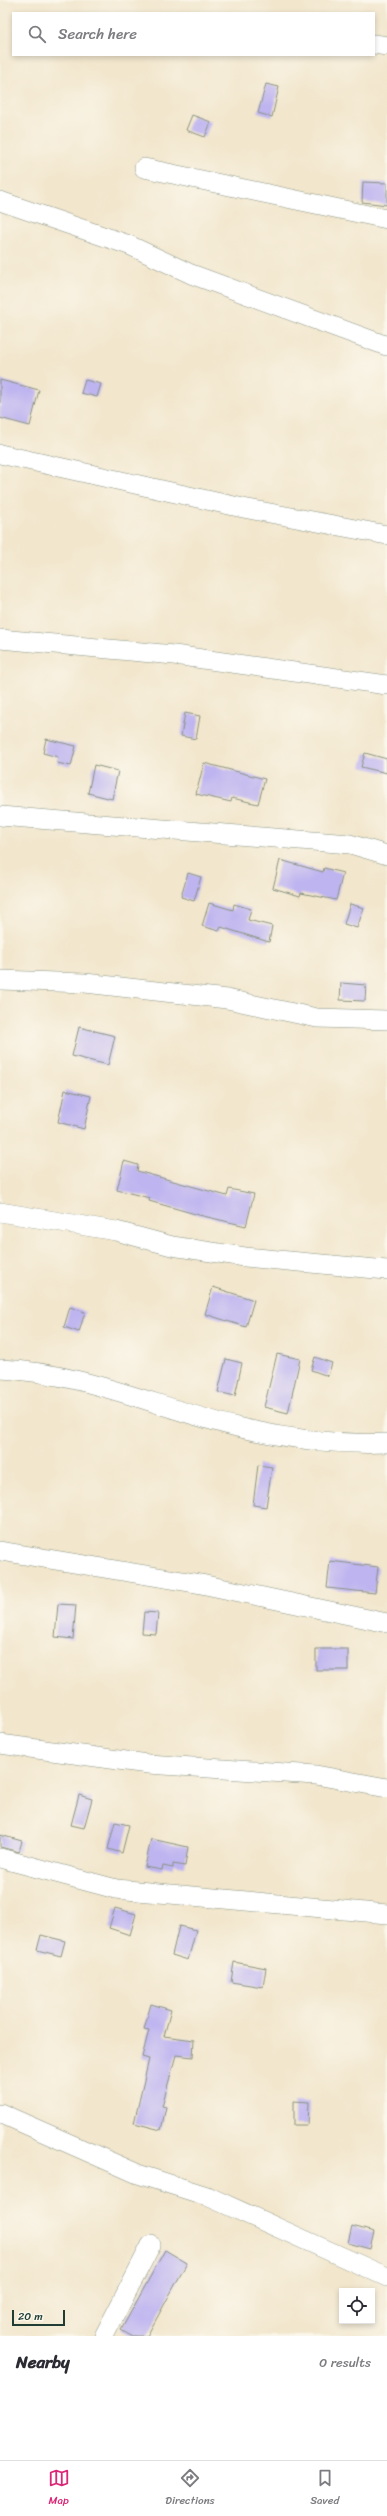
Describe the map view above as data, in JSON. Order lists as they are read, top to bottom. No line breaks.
{"scale_bar":"20 m","page":{"search":"Search here","scale":"20 m","heading":["Nearby","0 results"],"nav":["Map","Directions","Saved"]}}
